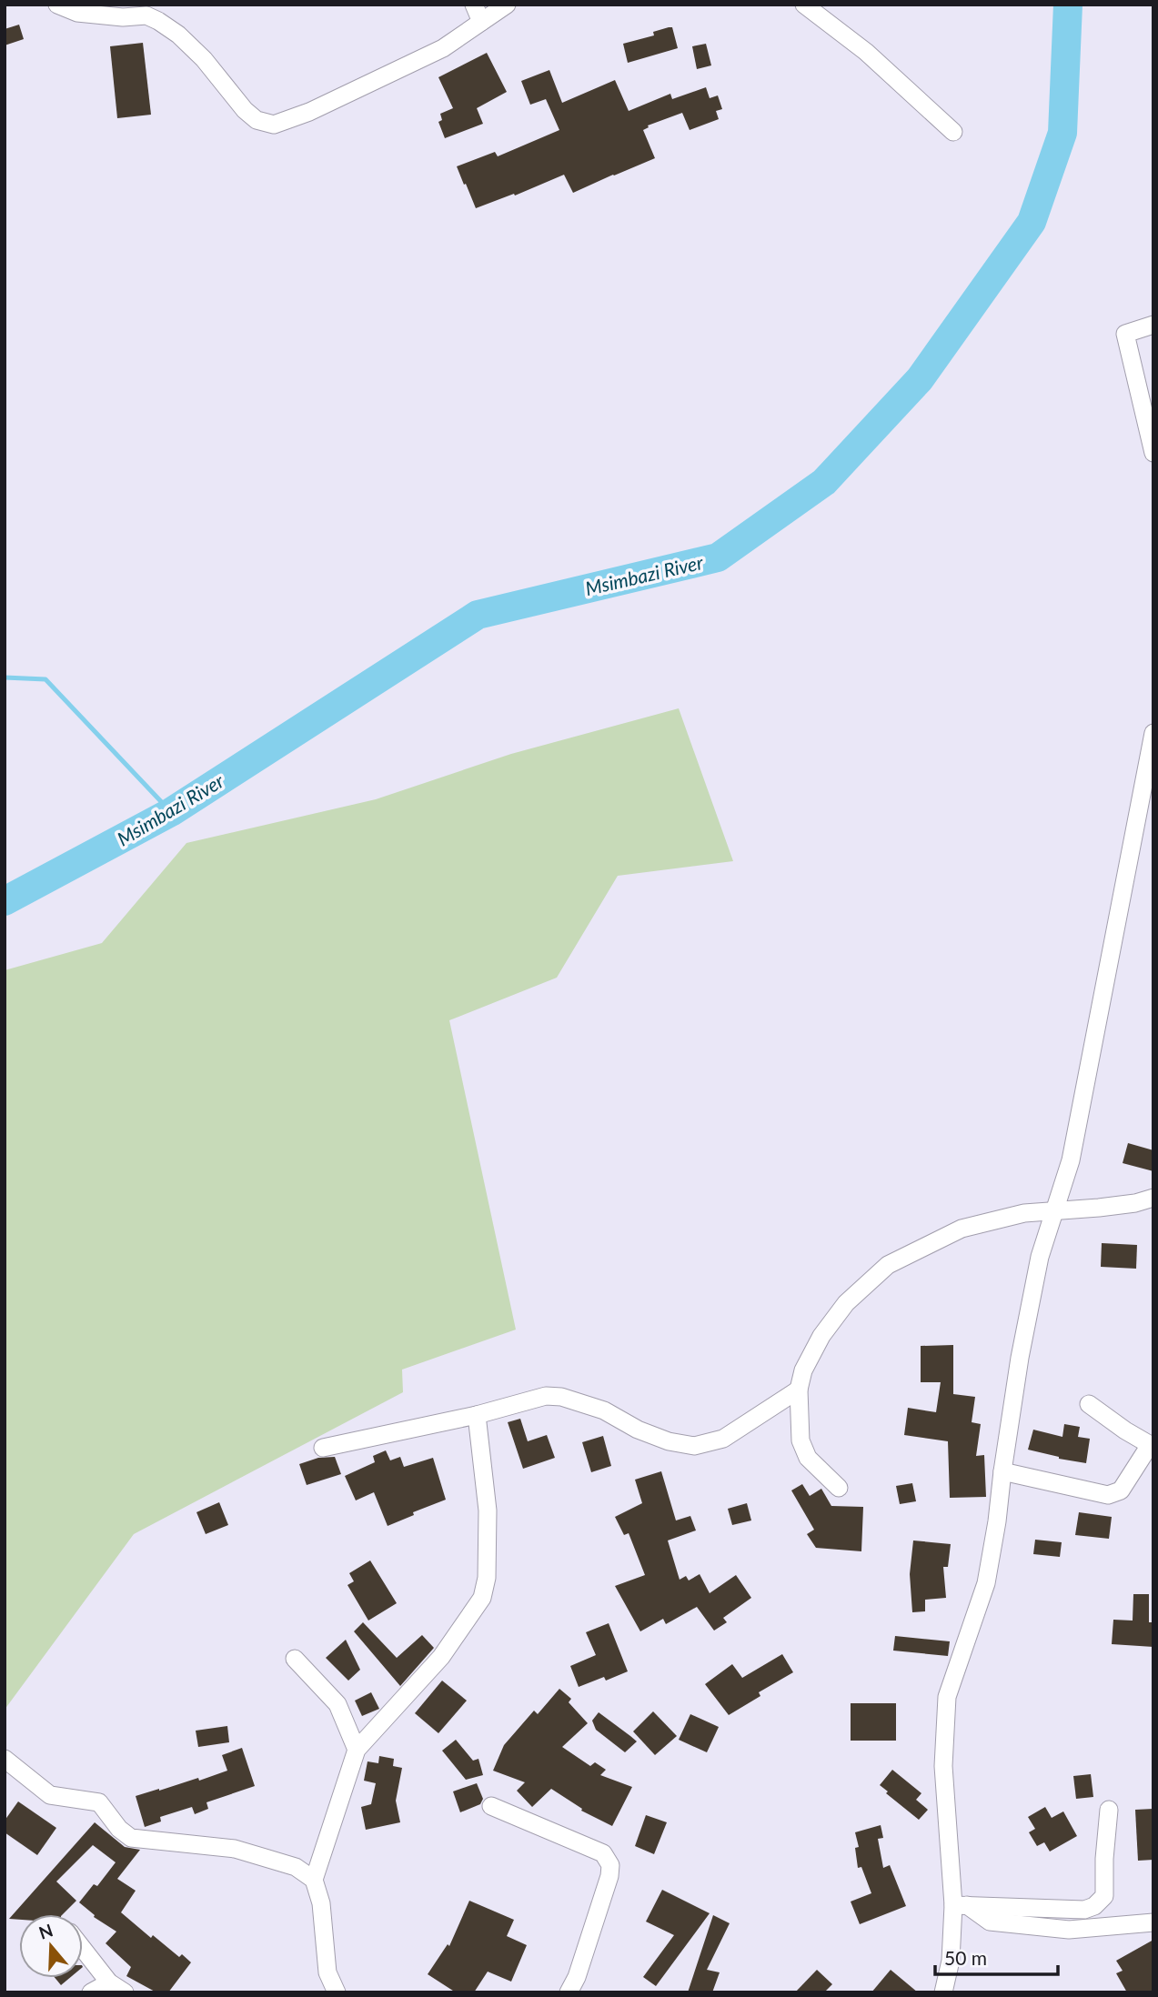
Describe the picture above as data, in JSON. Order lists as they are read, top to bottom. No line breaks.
{"water":["Msimbazi River"],"scale_bar":"50 m","north":"top"}
